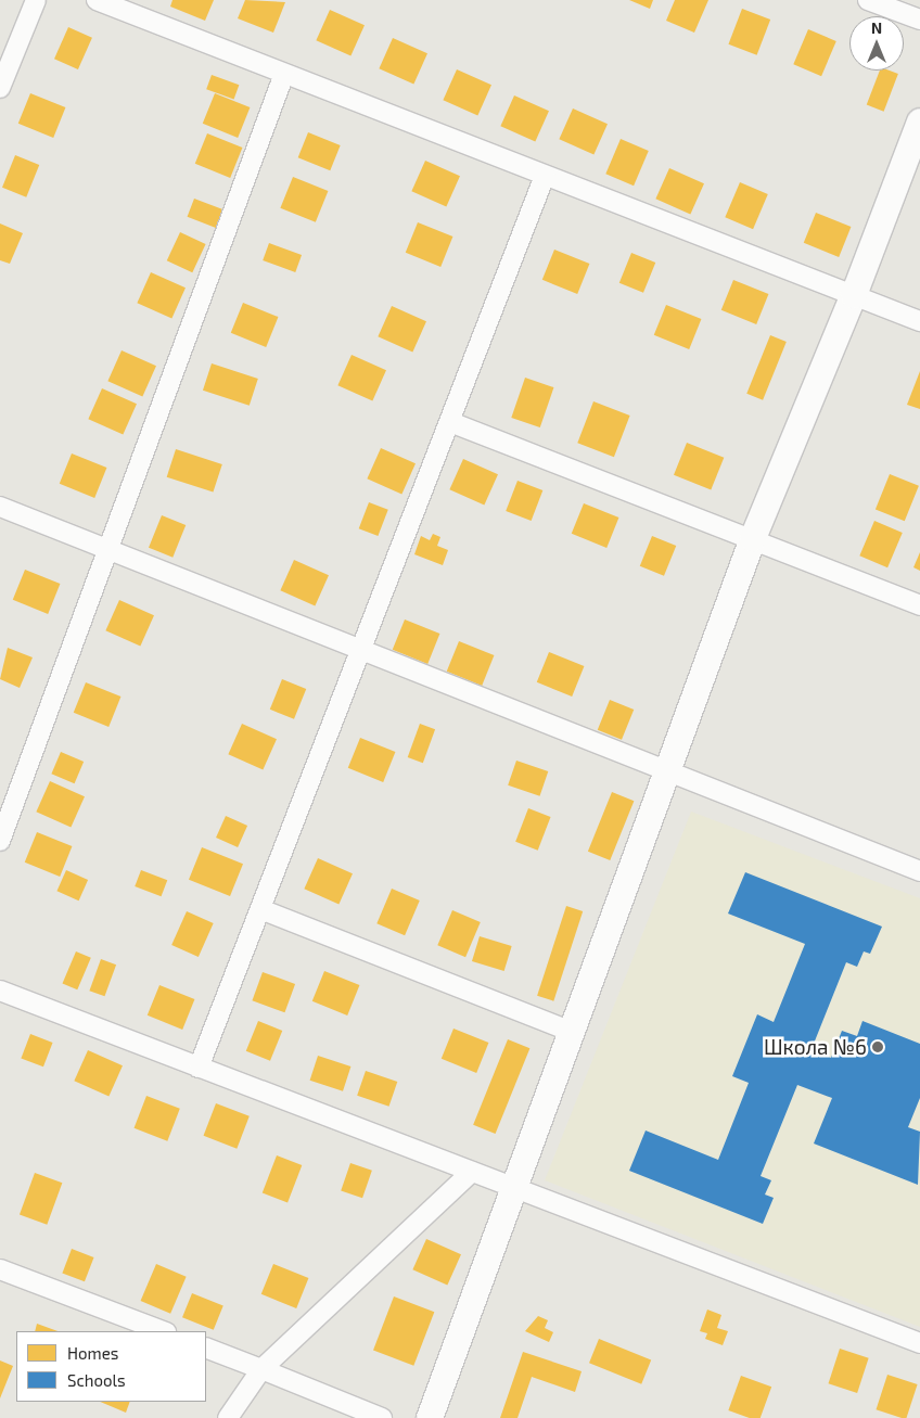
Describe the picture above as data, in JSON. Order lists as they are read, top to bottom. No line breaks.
{"places":["Школа №6"],"legend":["Homes","Schools"],"north":"top"}
